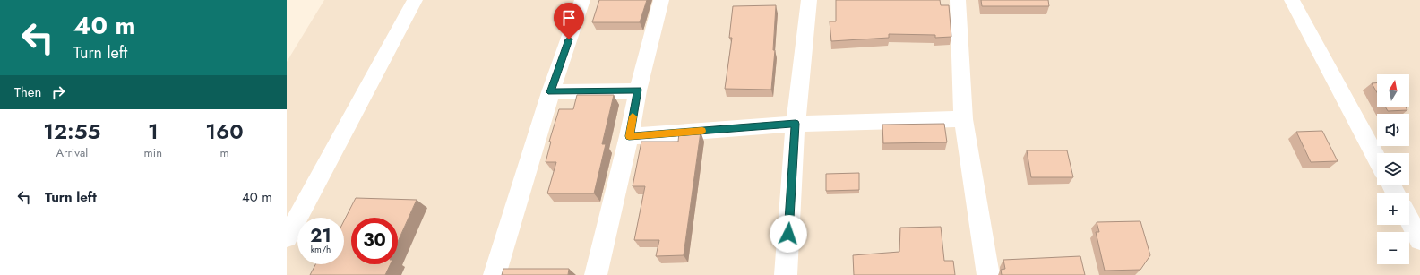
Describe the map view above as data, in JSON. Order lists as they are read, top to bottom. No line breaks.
{"north":"top","page":{"turn":["40 m","Turn left"],"map_buttons":["+","−"],"then":"Then","eta":["12:55","Arrival","1","min","160","m"],"list":[{"name":"Turn left","value":"40 m"}],"speed":"21 km/h","limit":"30"}}
